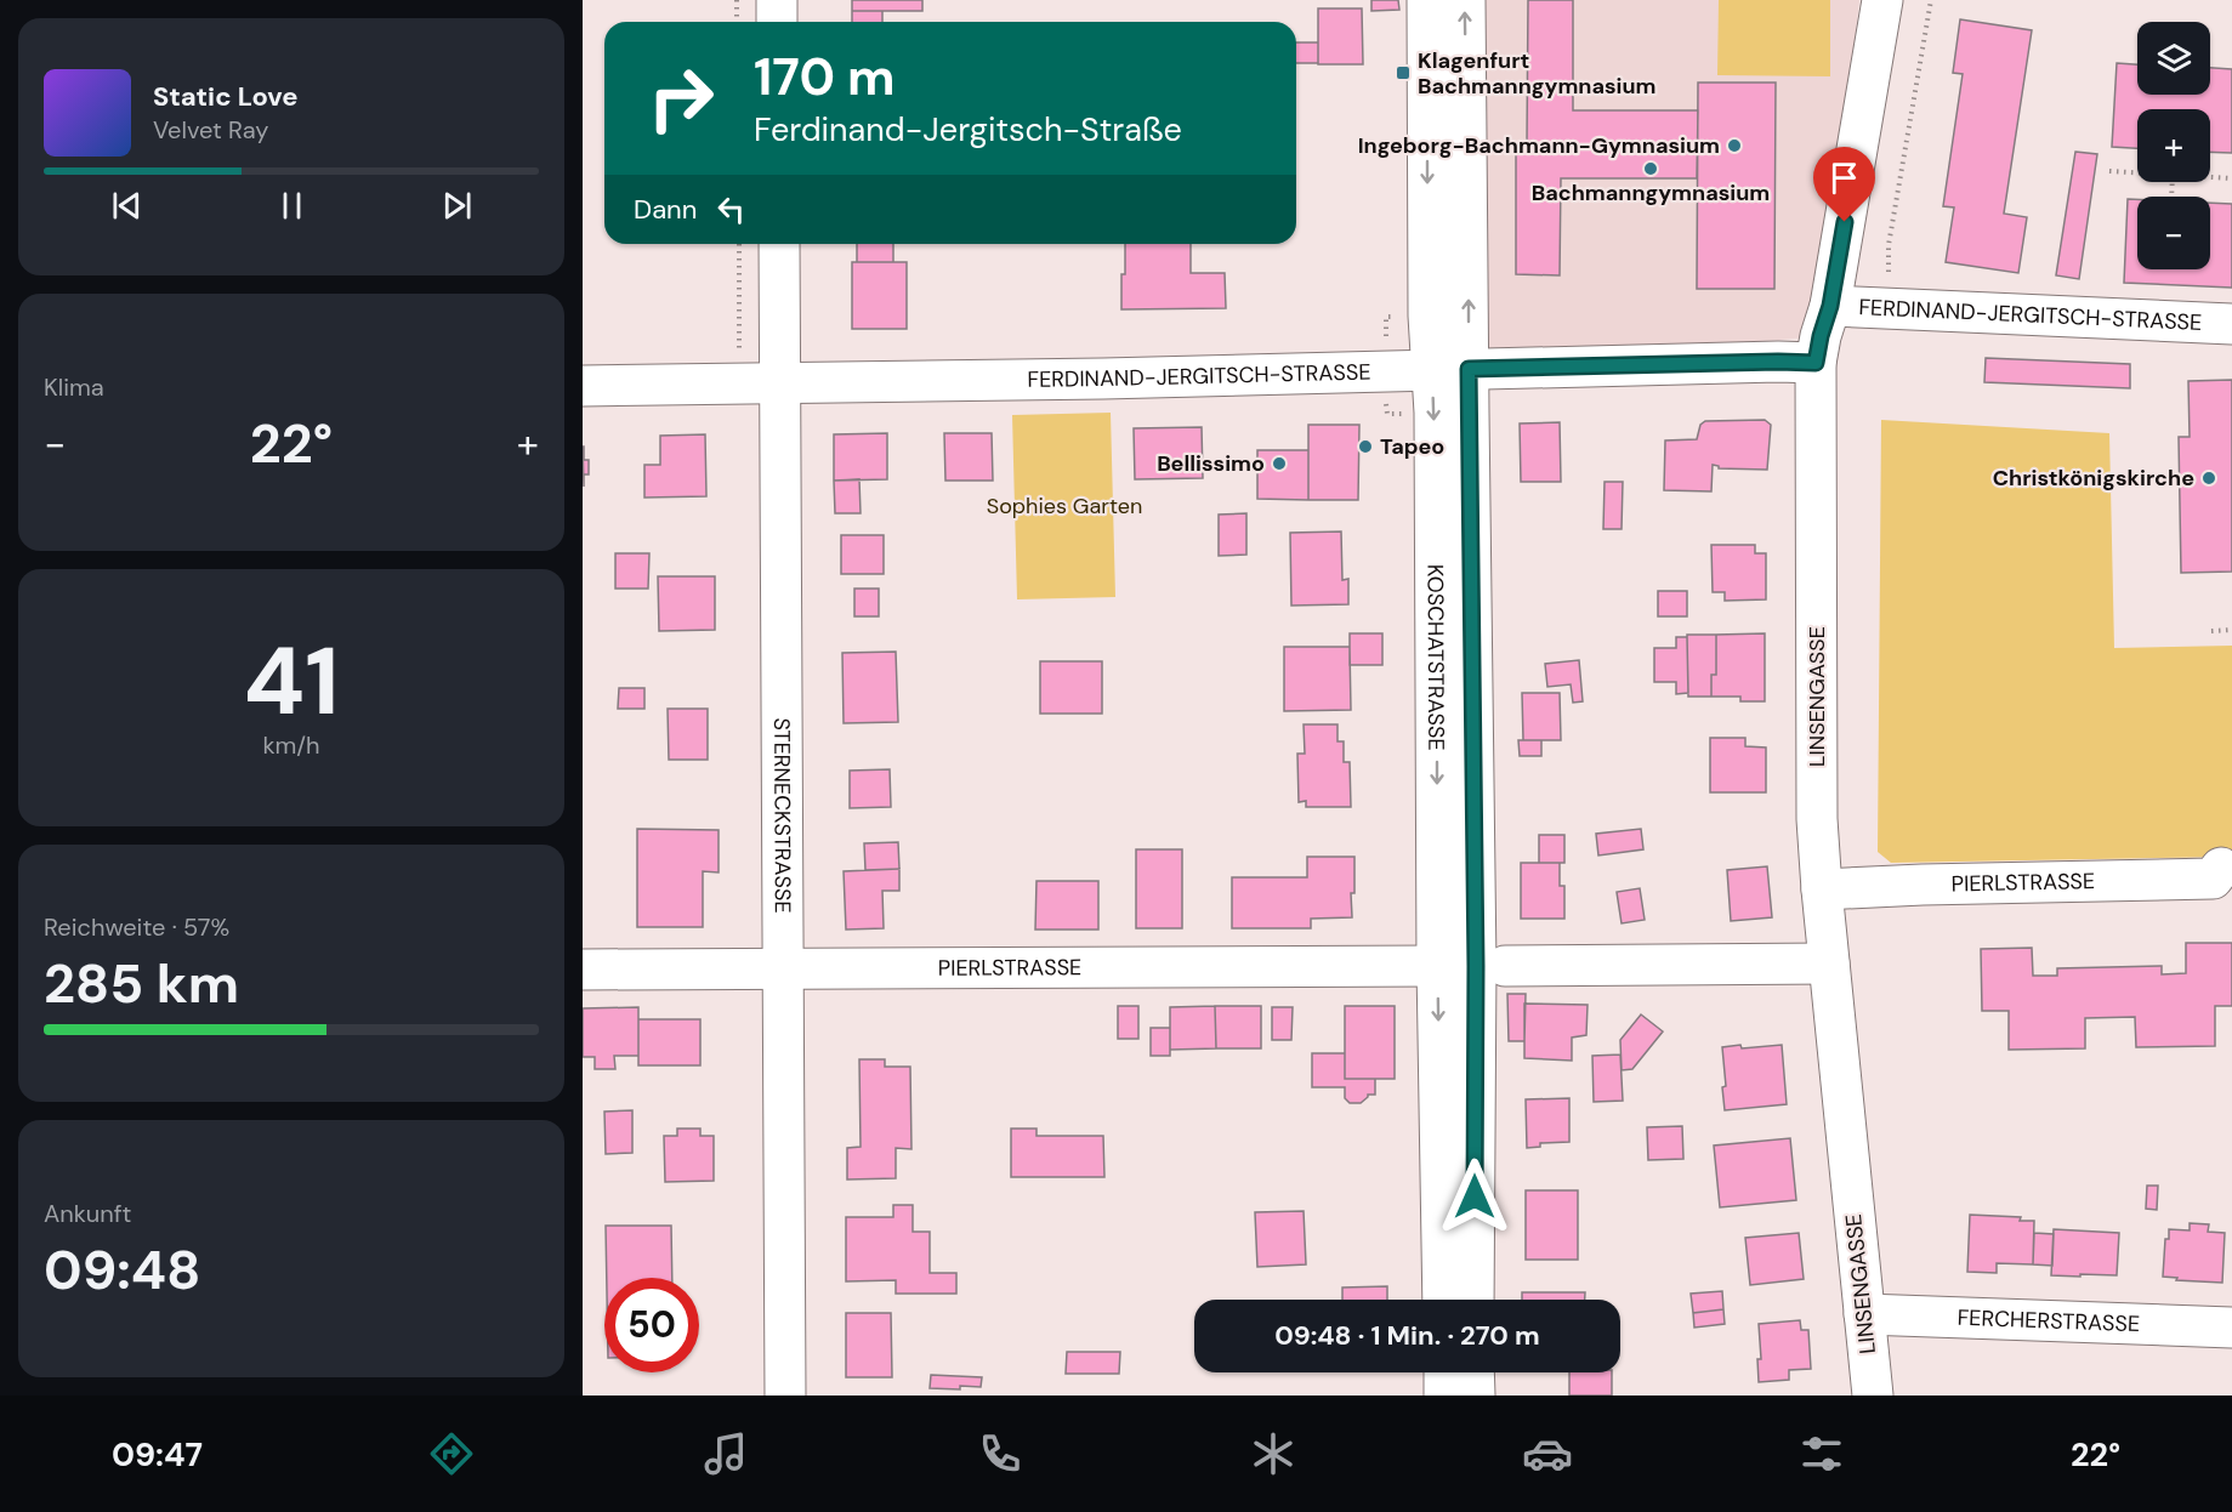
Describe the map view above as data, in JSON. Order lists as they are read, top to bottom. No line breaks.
{"streets":{"street":["FERDINAND-JERGITSCH-STRASSE","KOSCHATSTRASSE","LINSENGASSE","STERNECKSTRASSE","PIERLSTRASSE","FERCHERSTRASSE"]},"crossings":[["FERDINAND-JERGITSCH-STRASSE","KOSCHATSTRASSE"],["FERDINAND-JERGITSCH-STRASSE","LINSENGASSE"],["FERDINAND-JERGITSCH-STRASSE","STERNECKSTRASSE"],["KOSCHATSTRASSE","PIERLSTRASSE"],["LINSENGASSE","PIERLSTRASSE"],["LINSENGASSE","FERCHERSTRASSE"],["STERNECKSTRASSE","PIERLSTRASSE"]],"parks":["Sophies Garten"],"places":{"transit":["Klagenfurt Bachmanngymnasium"],"other":["Ingeborg-Bachmann-Gymnasium","Bachmanngymnasium","Tapeo","Bellissimo","Christkönigskirche"]},"page":{"map_buttons":["+","−"],"turn":["170 m","Ferdinand-Jergitsch-Straße"],"song":["Static Love","Velvet Ray"],"then":"Dann","tile":["Klima",["41","km/h"],["Reichweite · 57%","285 km"],["Ankunft","09:48"]],"heat":["−","22°","+"],"limit":"50","trip":"09:48 · 1 Min. · 270 m","tabs":["09:47","22°"]}}
